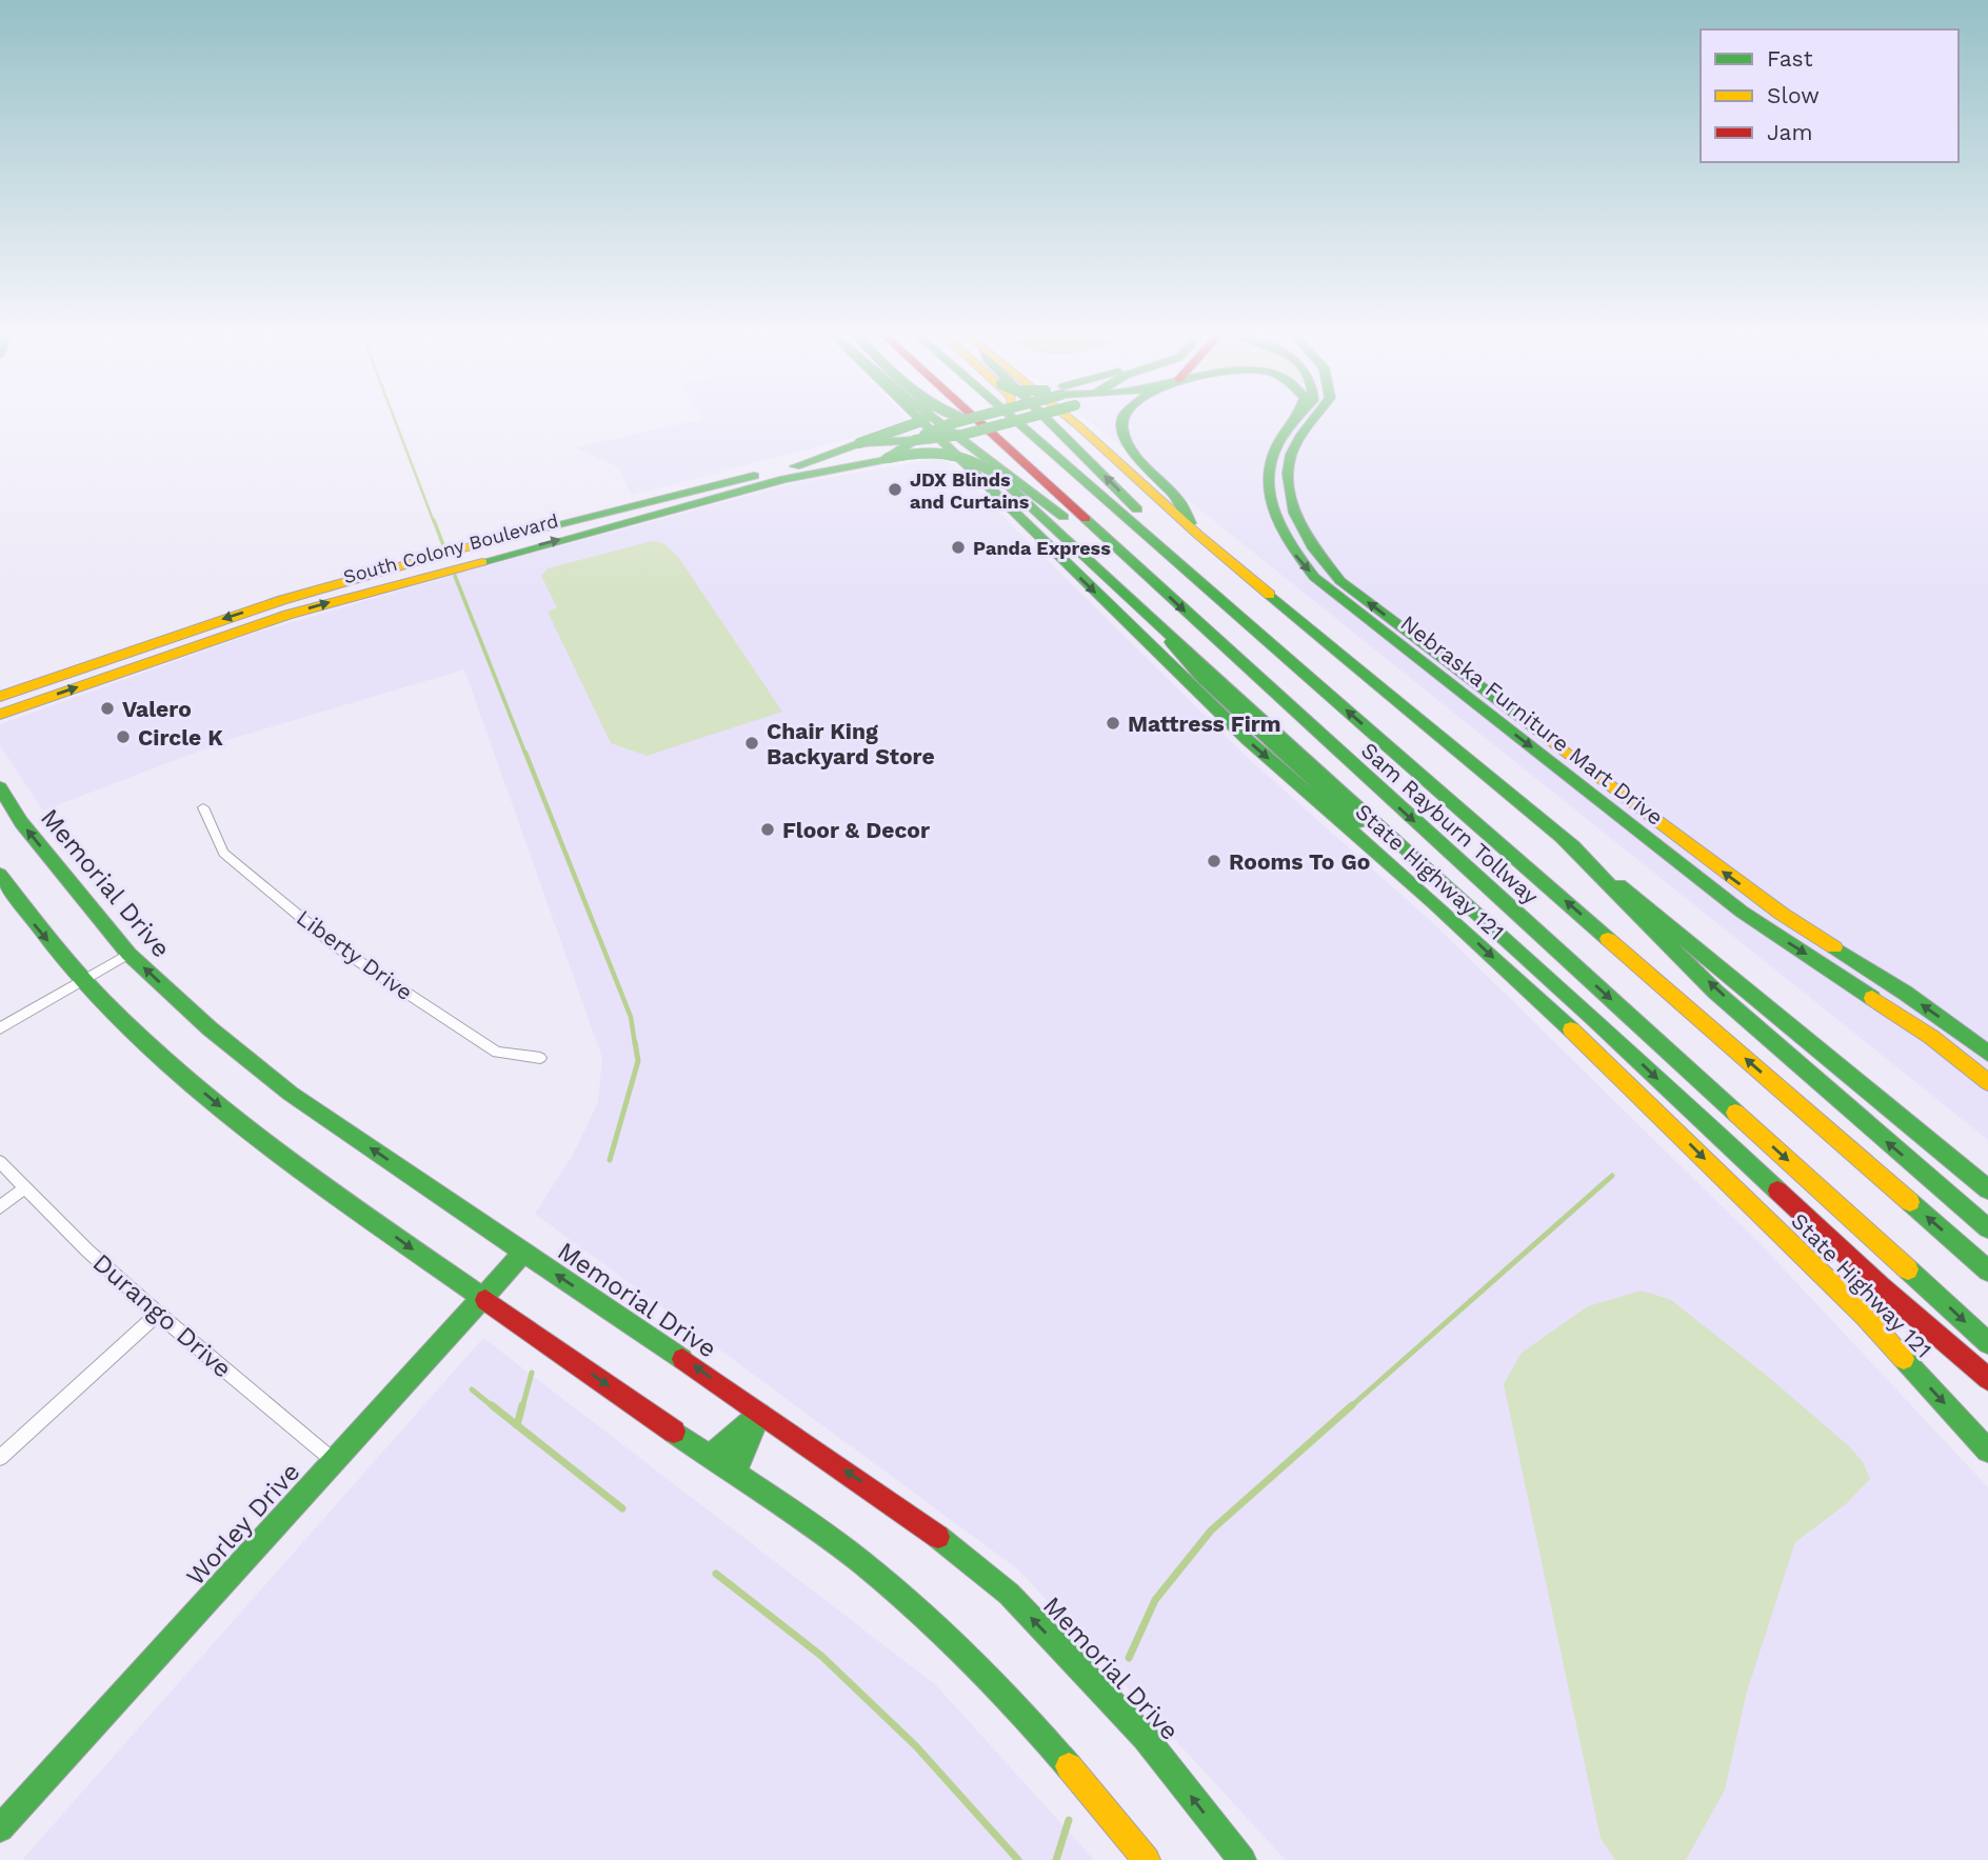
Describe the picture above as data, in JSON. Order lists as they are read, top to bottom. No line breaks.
{"streets":{"main road":["South Colony Boulevard","Nebraska Furniture Mart Drive","Sam Rayburn Tollway","State Highway 121","Memorial Drive","Worley Drive"],"street":["Liberty Drive","Durango Drive"]},"crossings":[["Memorial Drive","Worley Drive"],["Durango Drive","Worley Drive"]],"places":["JDX Blinds and Curtains","Panda Express","Valero","Mattress Firm","Circle K","Chair King Backyard Store","Floor & Decor","Rooms To Go"],"legend":["Fast","Slow","Jam"]}
